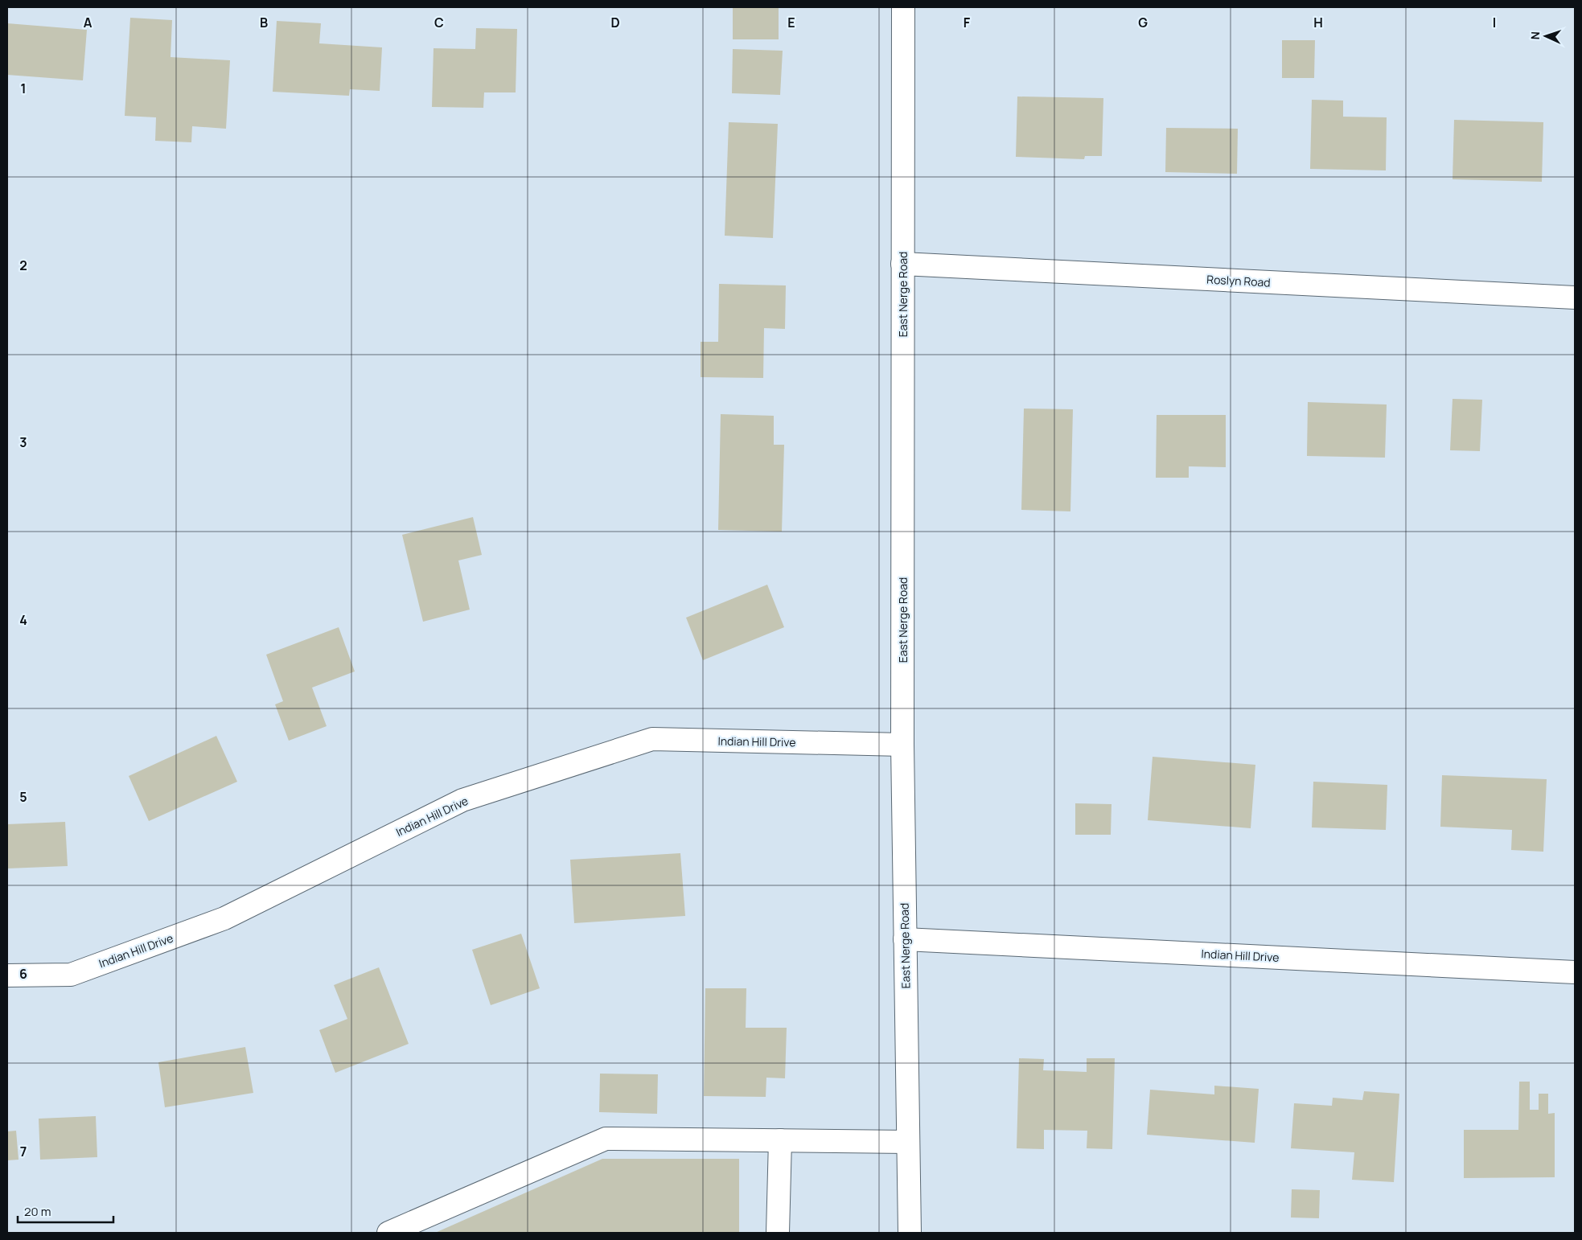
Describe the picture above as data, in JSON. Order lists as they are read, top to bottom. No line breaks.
{"streets":{"street":["Roslyn Road","East Nerge Road","Indian Hill Drive"]},"crossings":[["Roslyn Road","East Nerge Road"],["East Nerge Road","Indian Hill Drive"]],"scale_bar":"20 m","north":"left","grid":{"columns":["A","B","C","D","E","F","G","H","I"],"rows":["1","2","3","4","5","6","7"]}}
